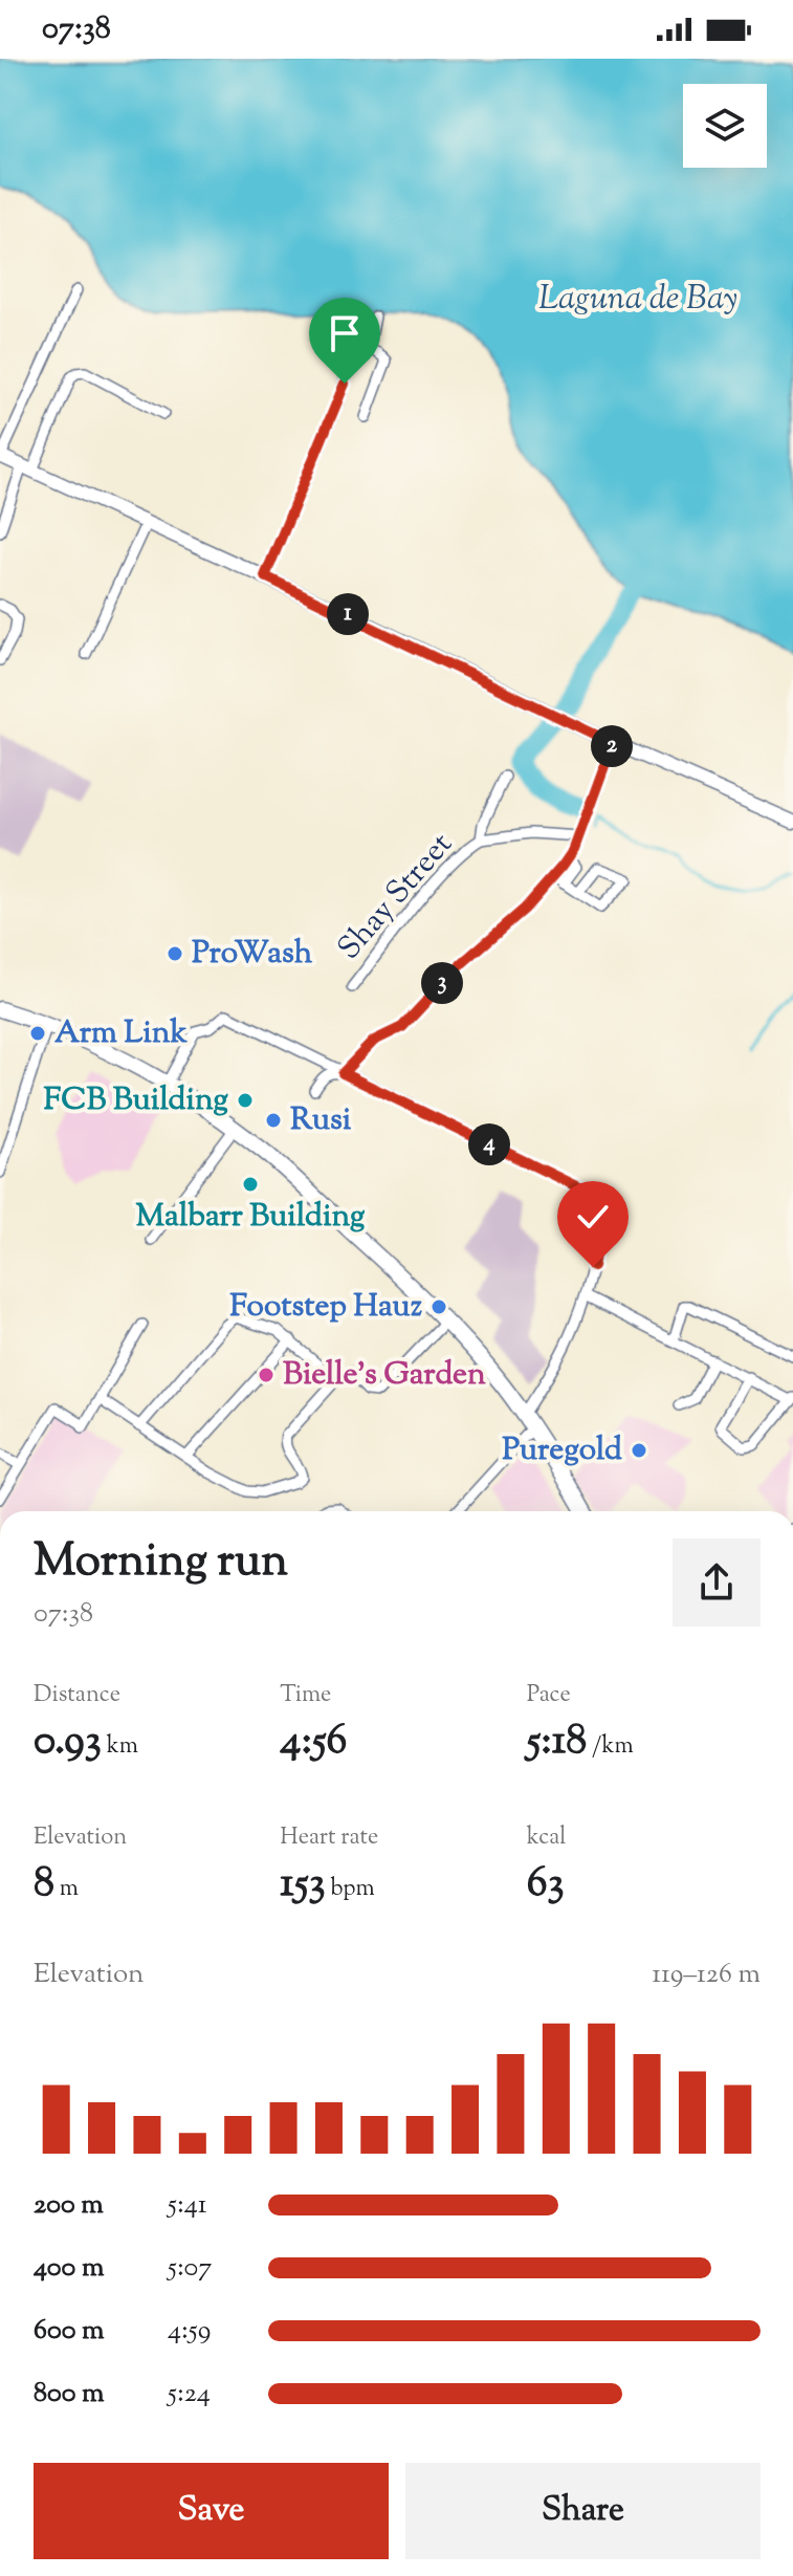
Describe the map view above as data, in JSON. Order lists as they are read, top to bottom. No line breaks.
{"streets":{"street":["Shay Street"]},"water":["Laguna de Bay"],"places":["ProWash","Arm Link","FCB Building","Rusi","Malbarr Building","Footstep Hauz","Bielle's Garden","Puregold"],"page":{"status":"07:38","pins":["1","2","3","4"],"heading":["Morning run","07:38"],"stats":[["Distance","0.93 km"],["Time","4:56"],["Pace","5:18 /km"],["Elevation","8 m"],["Heart rate","153 bpm"],["kcal","63"]],"chart":["Elevation","119–126 m"],"list":[{"name":"200 m","note":"5:41"},{"name":"400 m","note":"5:07"},{"name":"600 m","note":"4:59"},{"name":"800 m","note":"5:24"}],"buttons":["Save","Share"]}}
